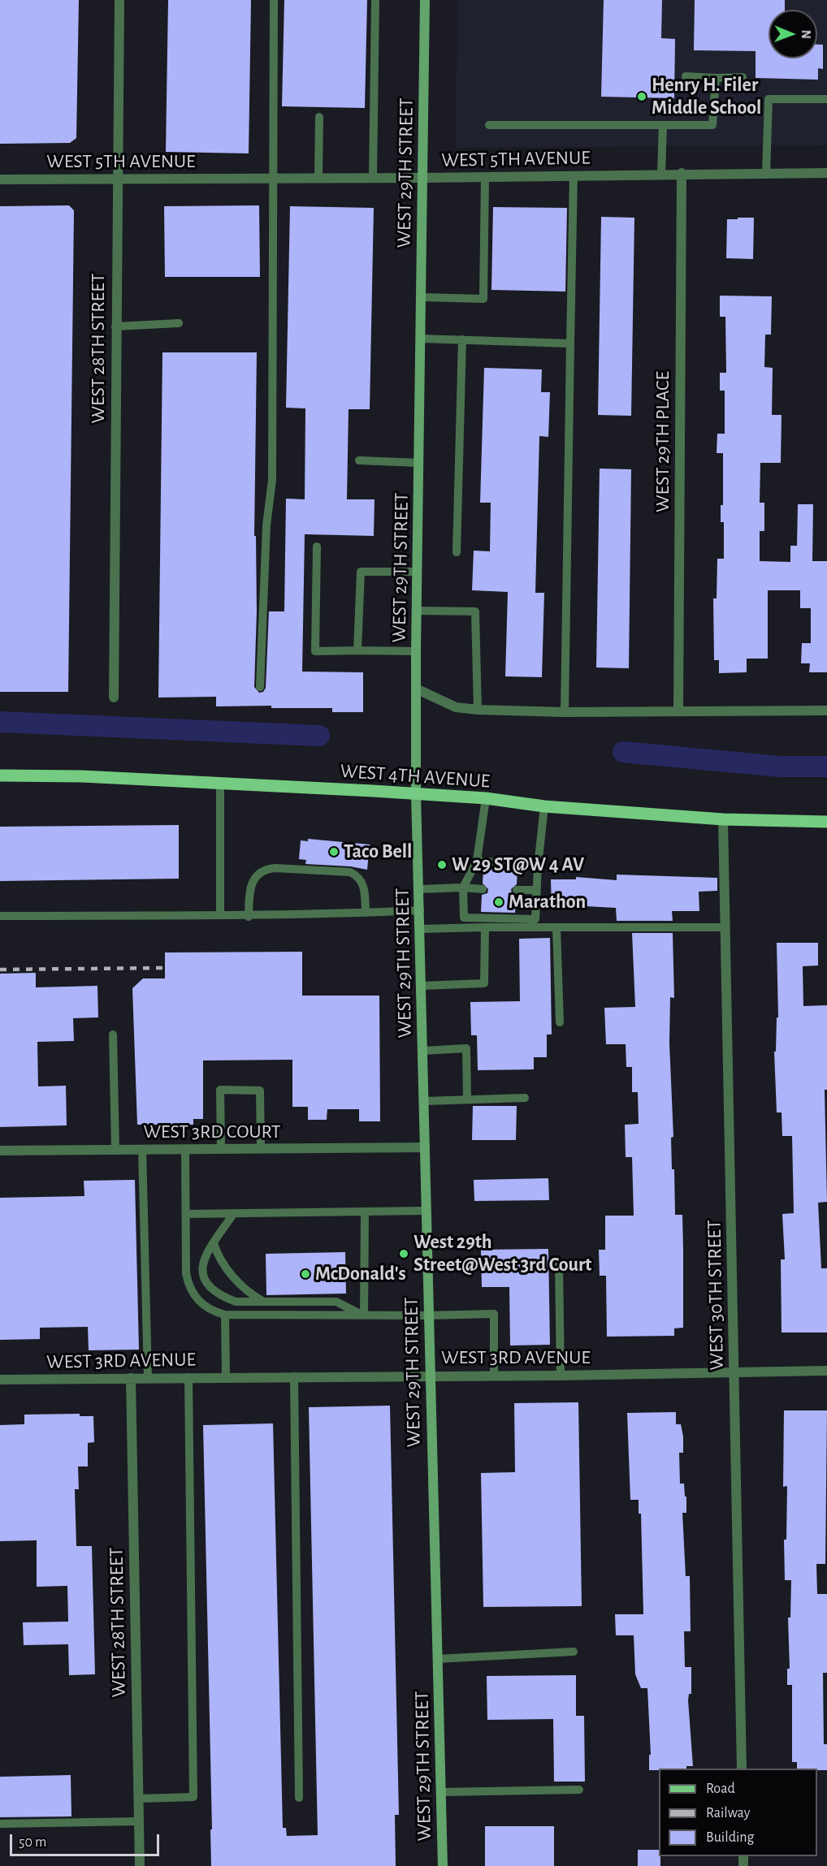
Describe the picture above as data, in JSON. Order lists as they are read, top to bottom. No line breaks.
{"streets":{"main road":["WEST 4TH AVENUE"],"street":["WEST 5TH AVENUE","WEST 29TH STREET","WEST 28TH STREET","WEST 29TH PLACE","WEST 3RD COURT","WEST 30TH STREET","WEST 3RD AVENUE"]},"crossings":[["WEST 5TH AVENUE","WEST 29TH STREET"],["WEST 5TH AVENUE","WEST 28TH STREET"],["WEST 5TH AVENUE","WEST 29TH PLACE"],["WEST 29TH STREET","WEST 4TH AVENUE"],["WEST 29TH STREET","WEST 3RD COURT"],["WEST 29TH STREET","WEST 3RD AVENUE"],["WEST 28TH STREET","WEST 3RD AVENUE"],["WEST 4TH AVENUE","WEST 30TH STREET"],["WEST 30TH STREET","WEST 3RD AVENUE"]],"places":["Henry H. Filer Middle School","Taco Bell","W 29 ST@W 4 AV","Marathon","West 29th Street@West 3rd Court","McDonald's"],"legend":["Road","Railway","Building"],"scale_bar":"50 m","north":"right"}
